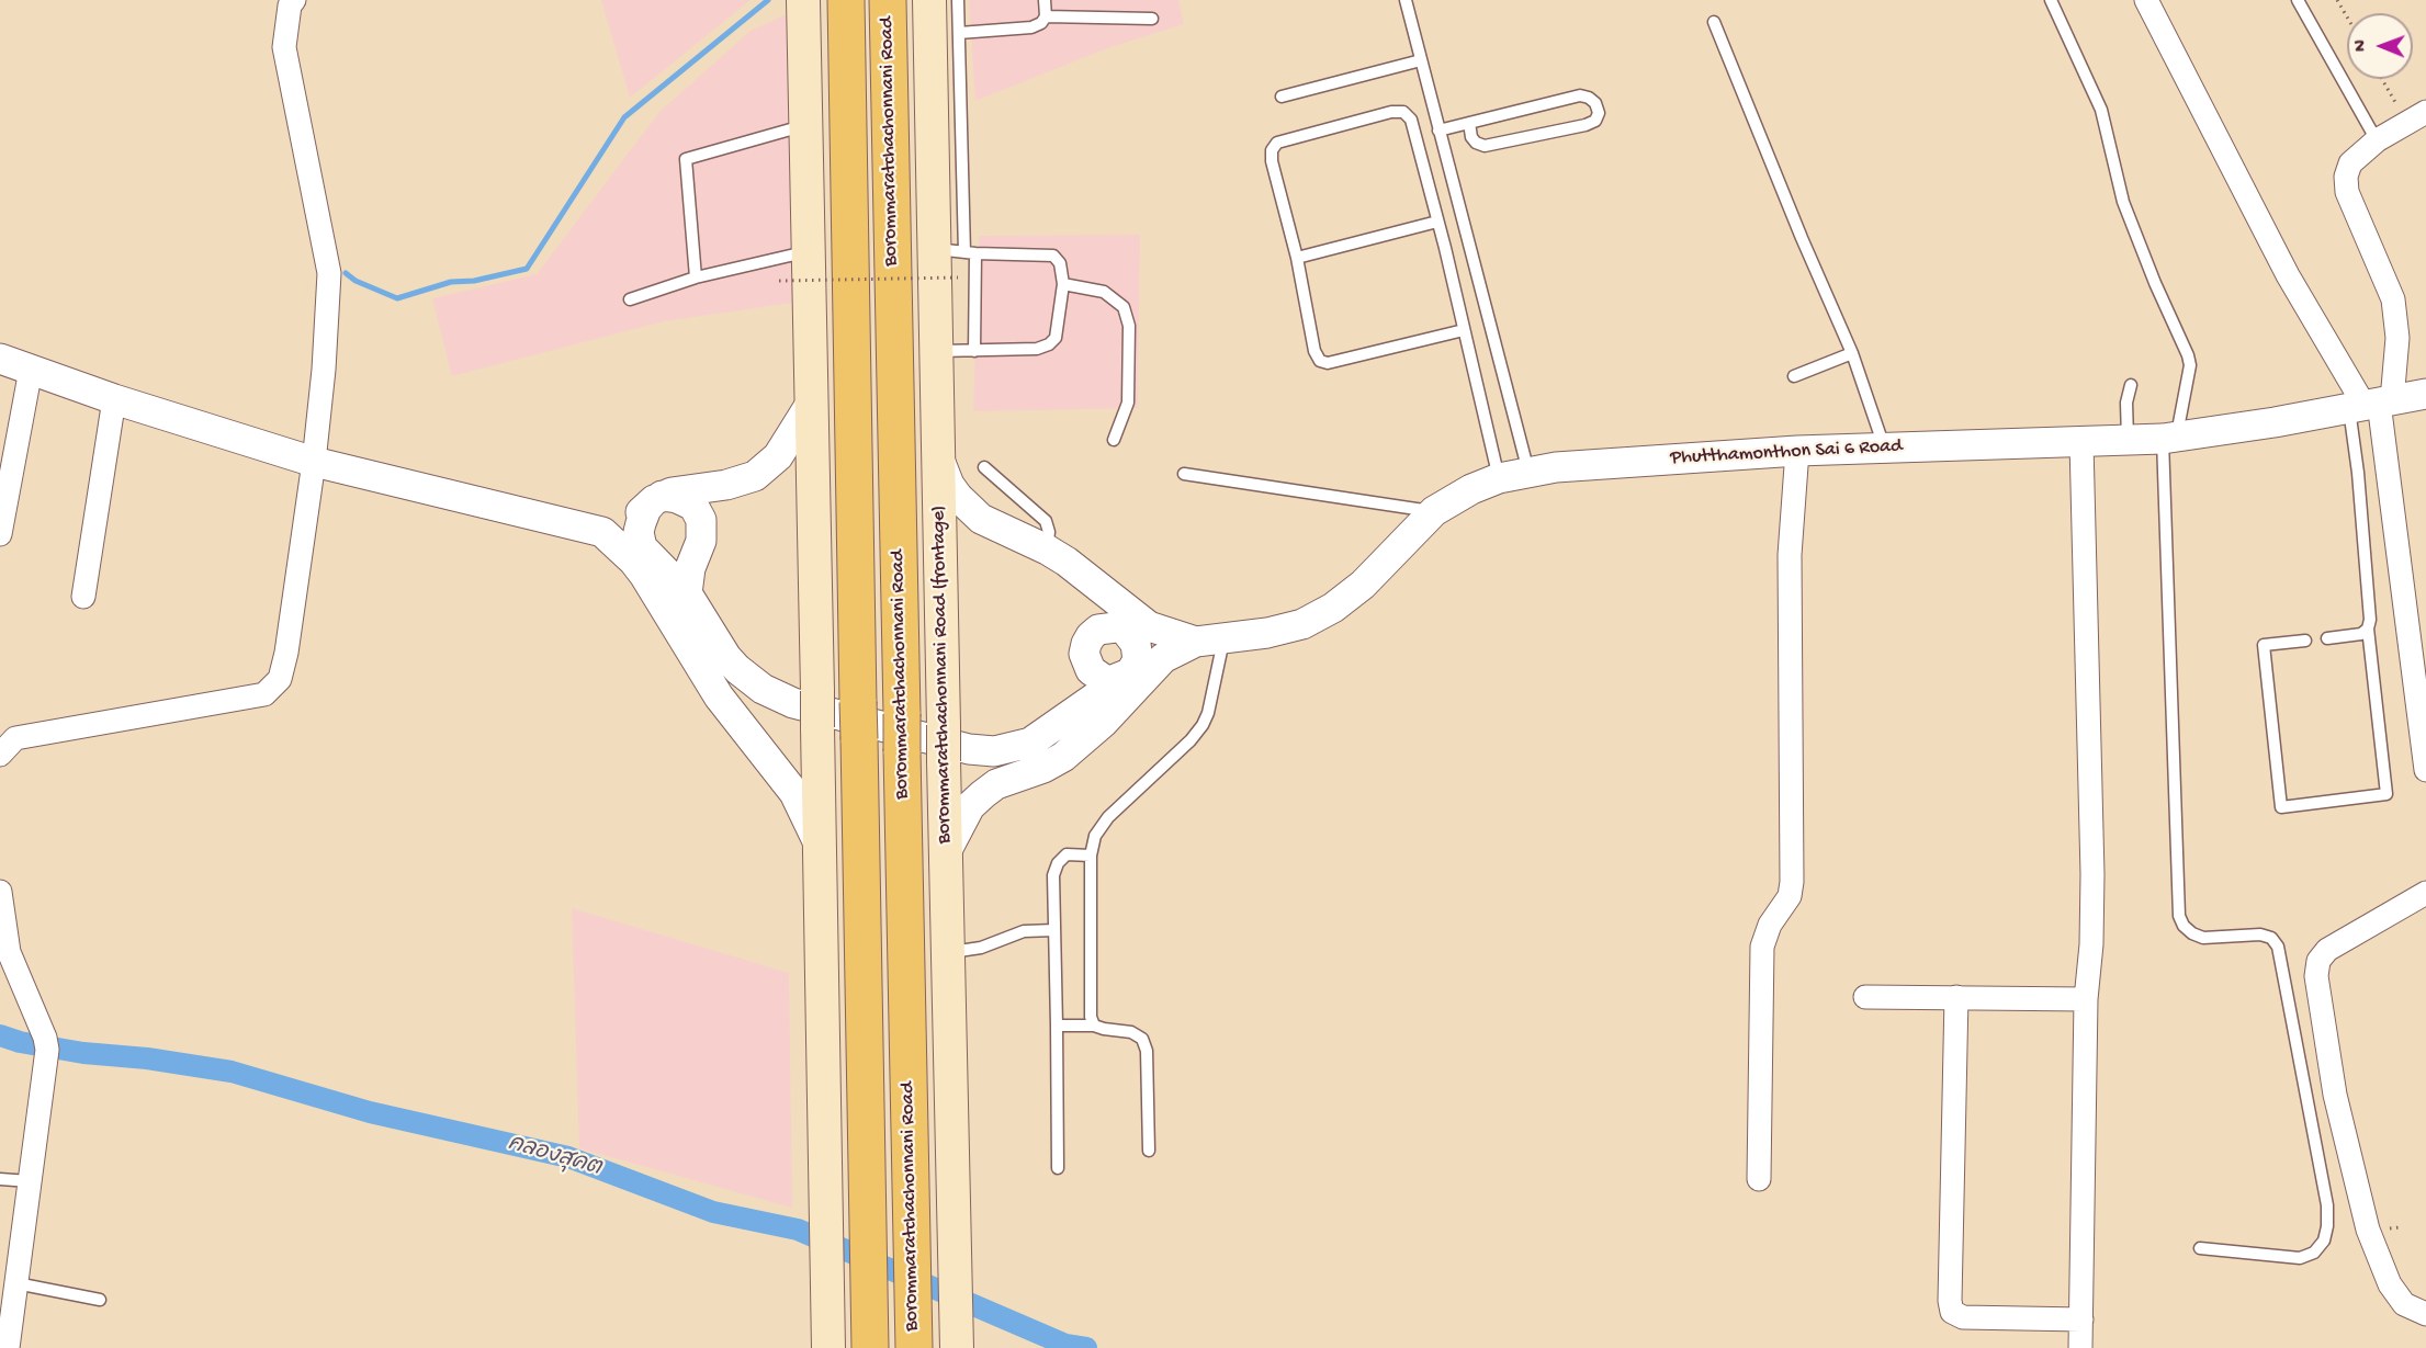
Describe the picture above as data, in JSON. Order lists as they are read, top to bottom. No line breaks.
{"streets":{"highway":["Borommaratchachonnani Road"],"main road":["Borommaratchachonnani Road (frontage)"],"street":["Phutthamonthon Sai 6 Road"]},"crossings":[["Phutthamonthon Sai 6 Road","Borommaratchachonnani Road (frontage)"]],"water":["คลองสุคต"],"north":"left"}
